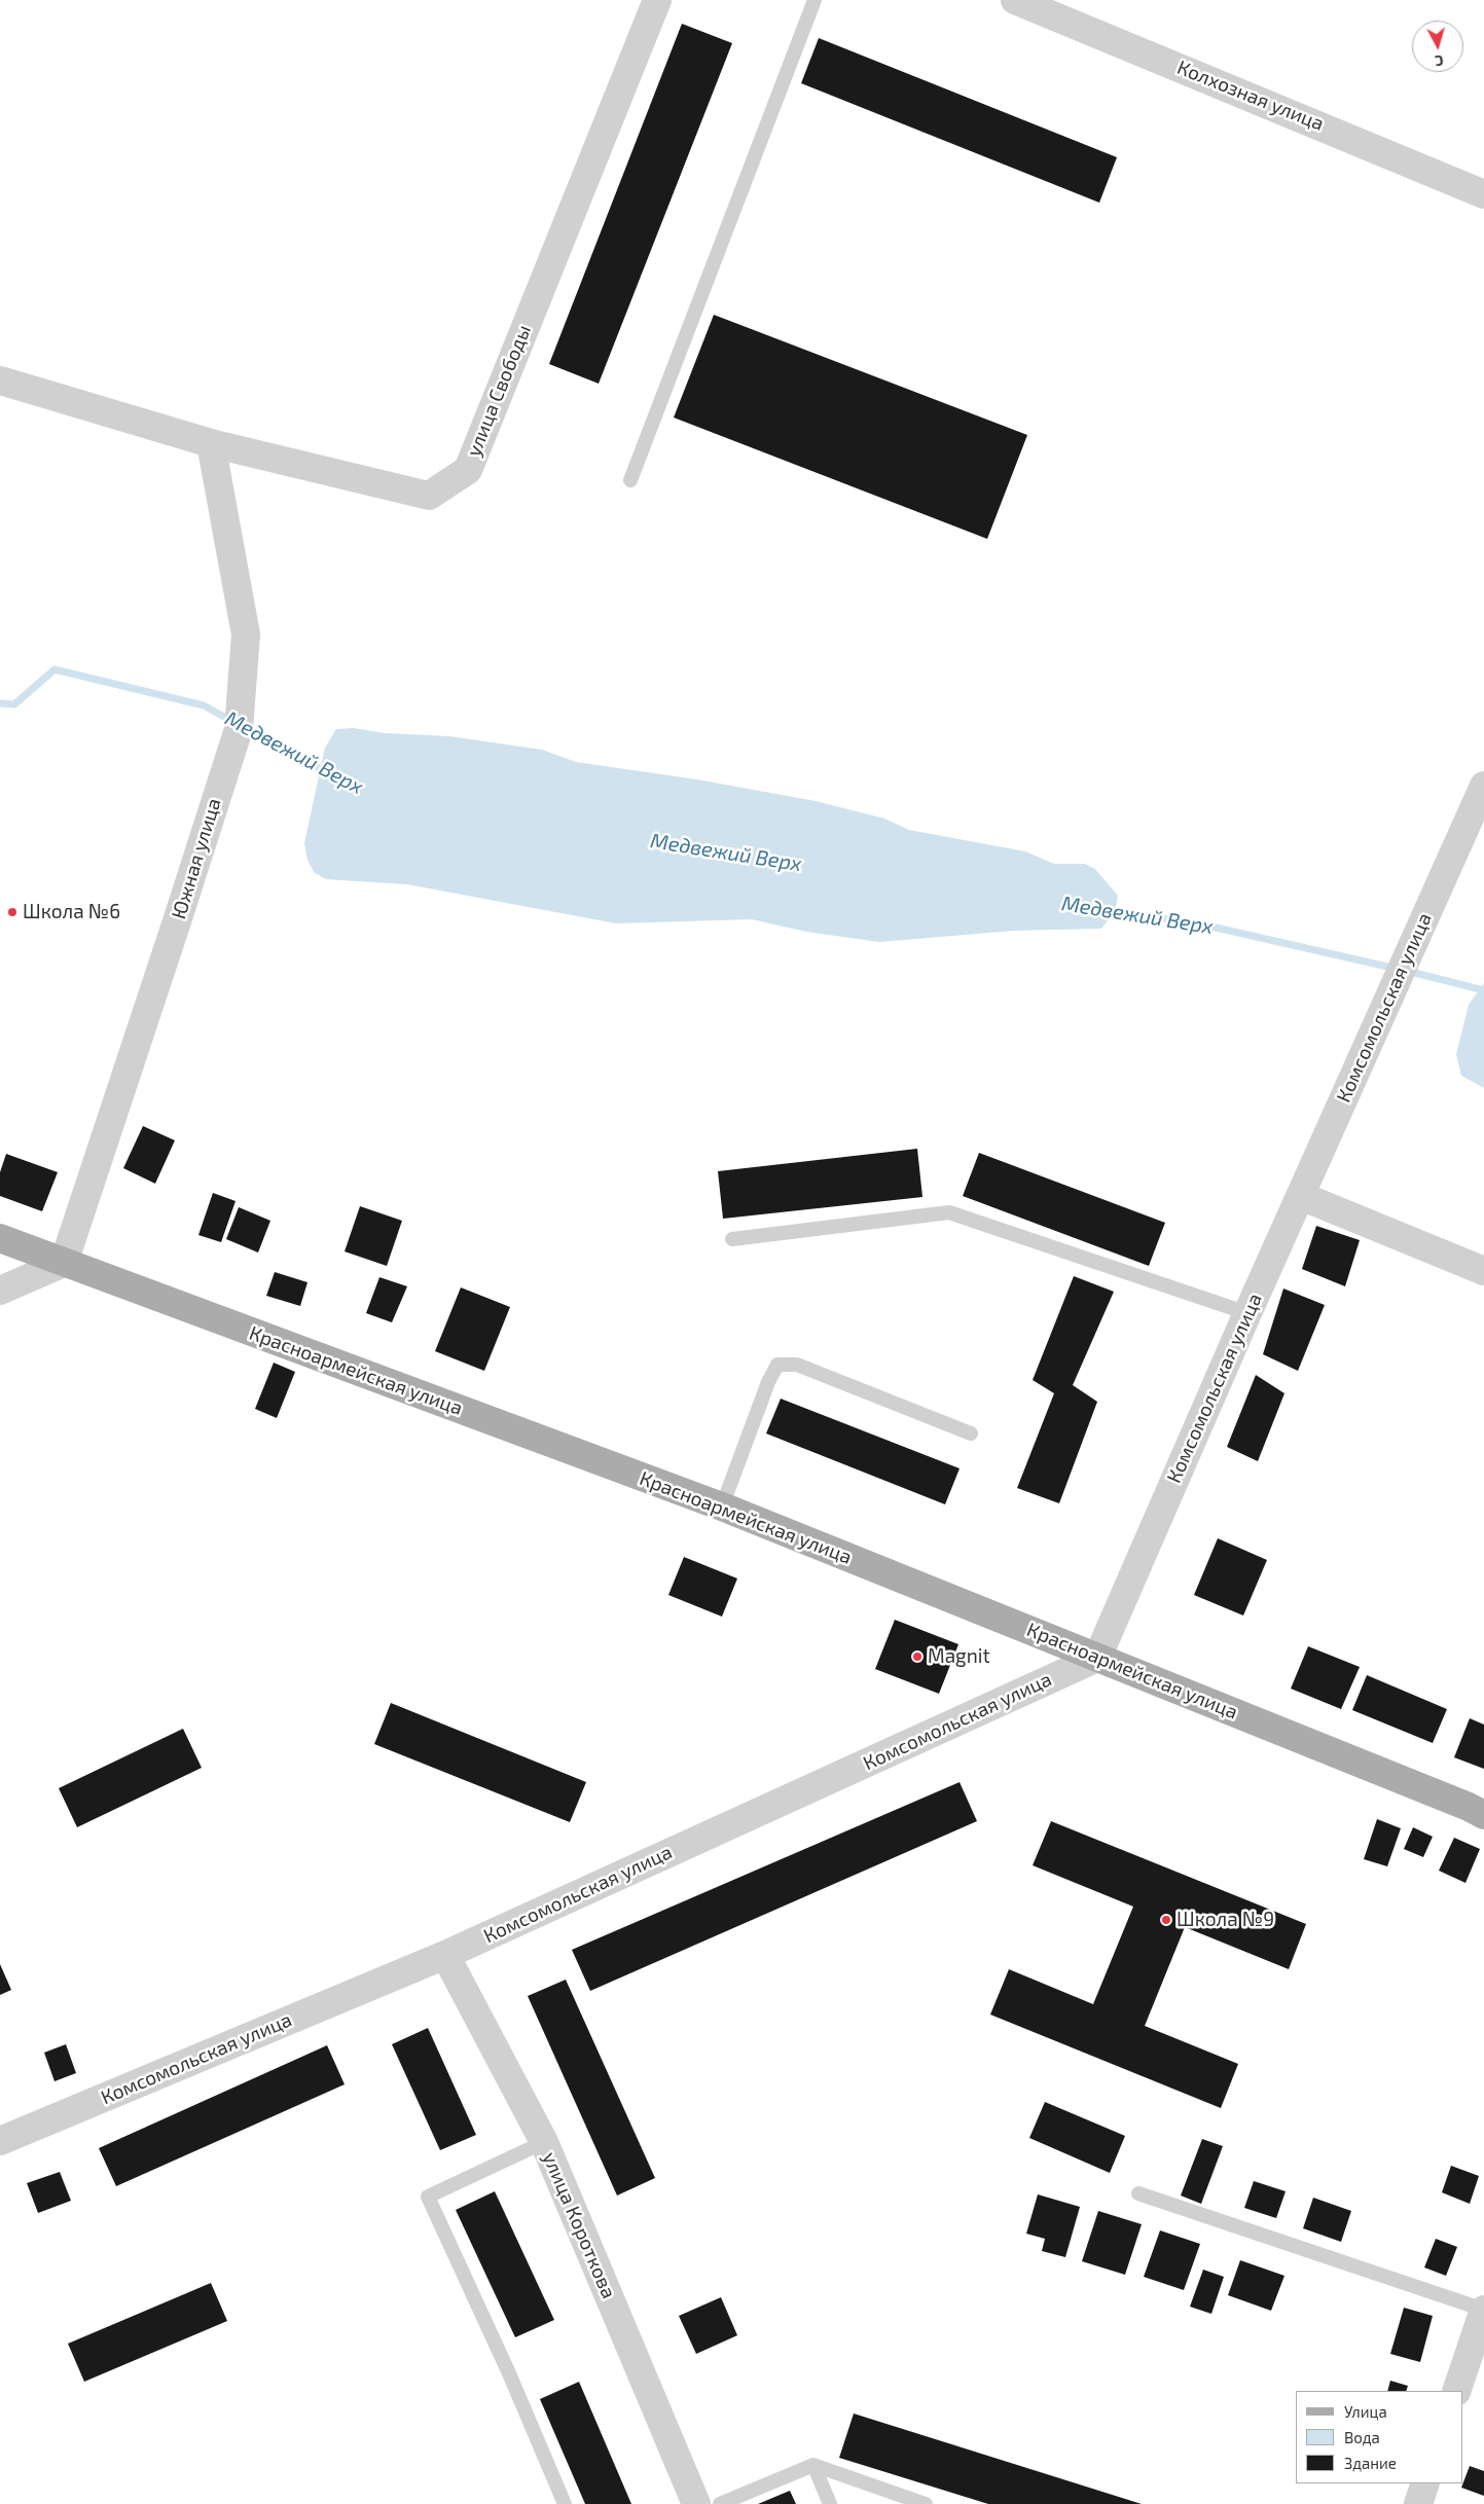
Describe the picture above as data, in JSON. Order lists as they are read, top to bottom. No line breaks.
{"streets":{"main road":["Красноармейская улица"],"street":["Колхозная улица","улица Свободы","Южная улица","Комсомольская улица","улица Короткова"]},"crossings":[["улица Свободы","Южная улица"],["Южная улица","Красноармейская улица"],["Комсомольская улица","Красноармейская улица"],["Комсомольская улица","улица Короткова"]],"water":["Медвежий Верх"],"places":["Школа №6","Magnit","Школа №9"],"legend":["Улица","Вода","Здание"],"north":"bottom"}
